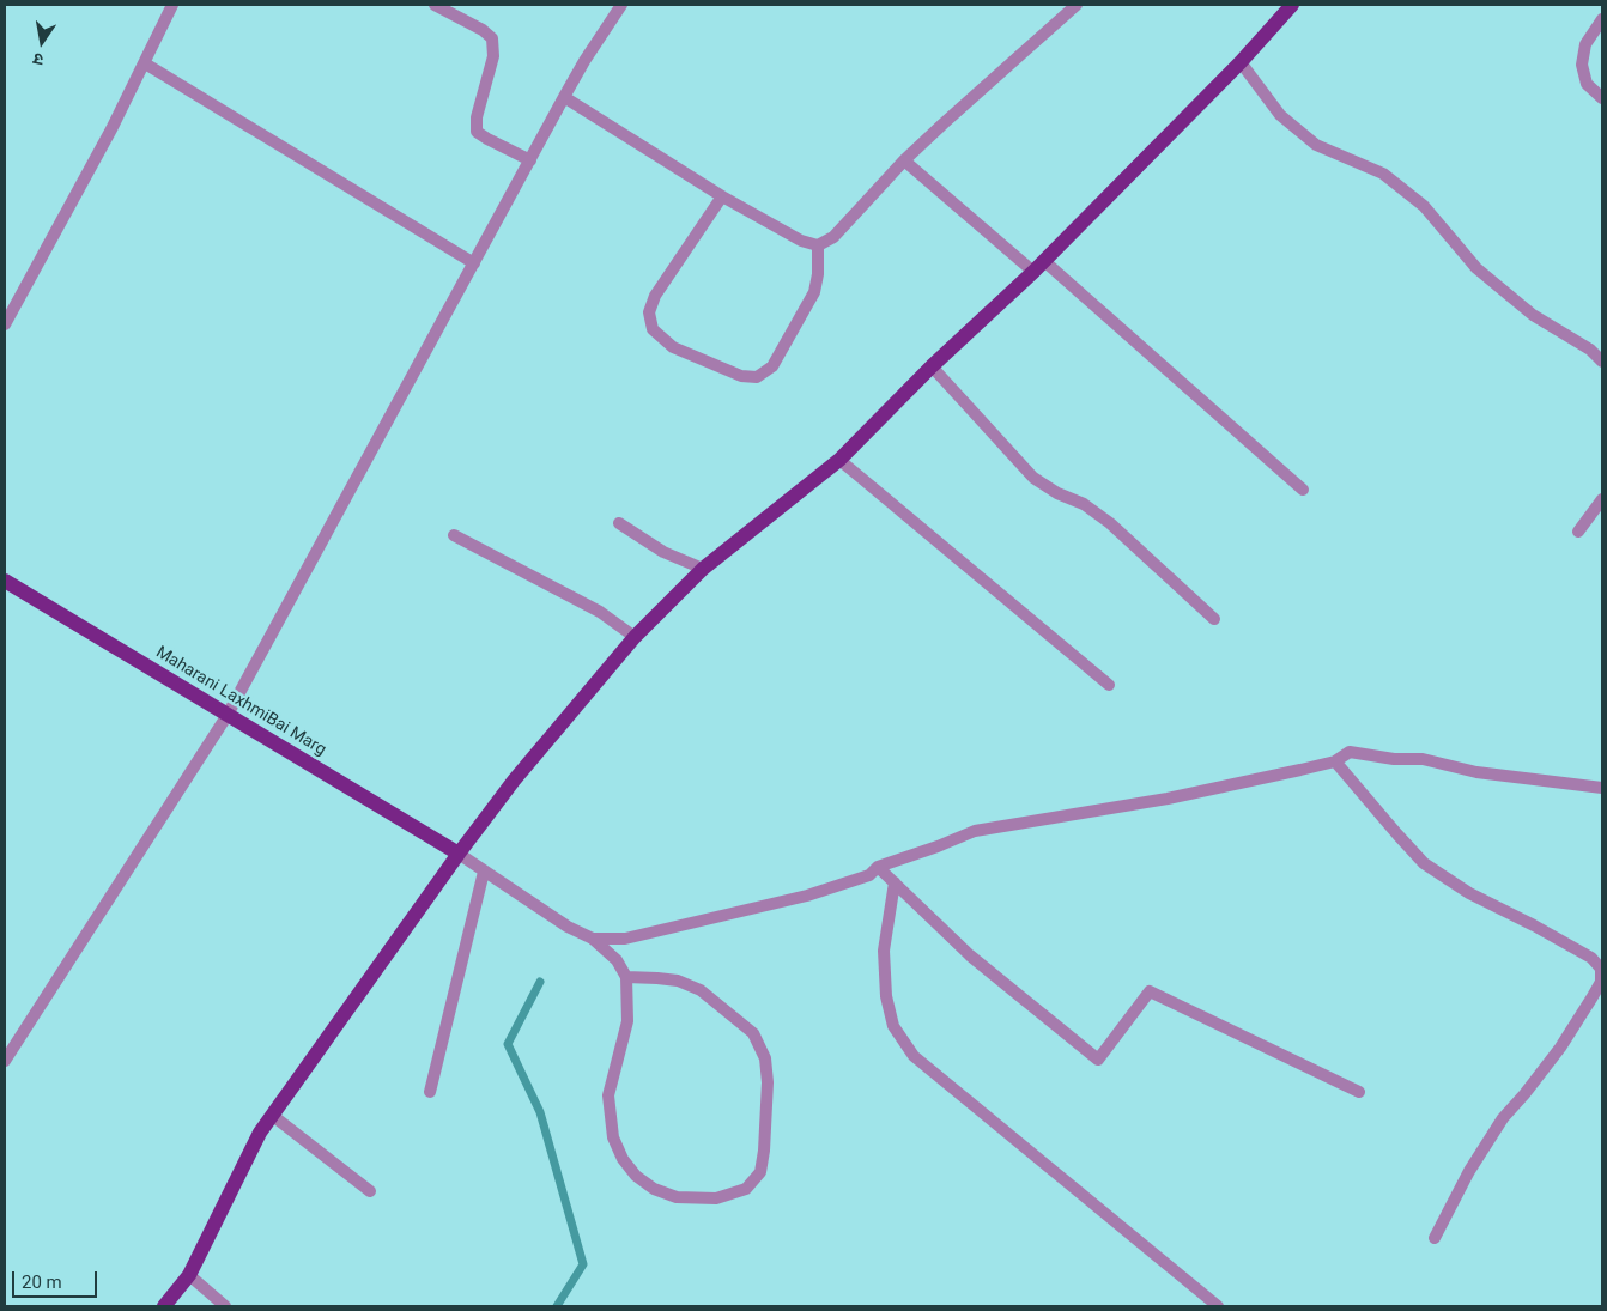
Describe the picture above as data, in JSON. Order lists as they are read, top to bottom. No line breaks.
{"streets":{"main road":["Maharani LaxhmiBai Marg"]},"scale_bar":"20 m","north":"bottom"}
